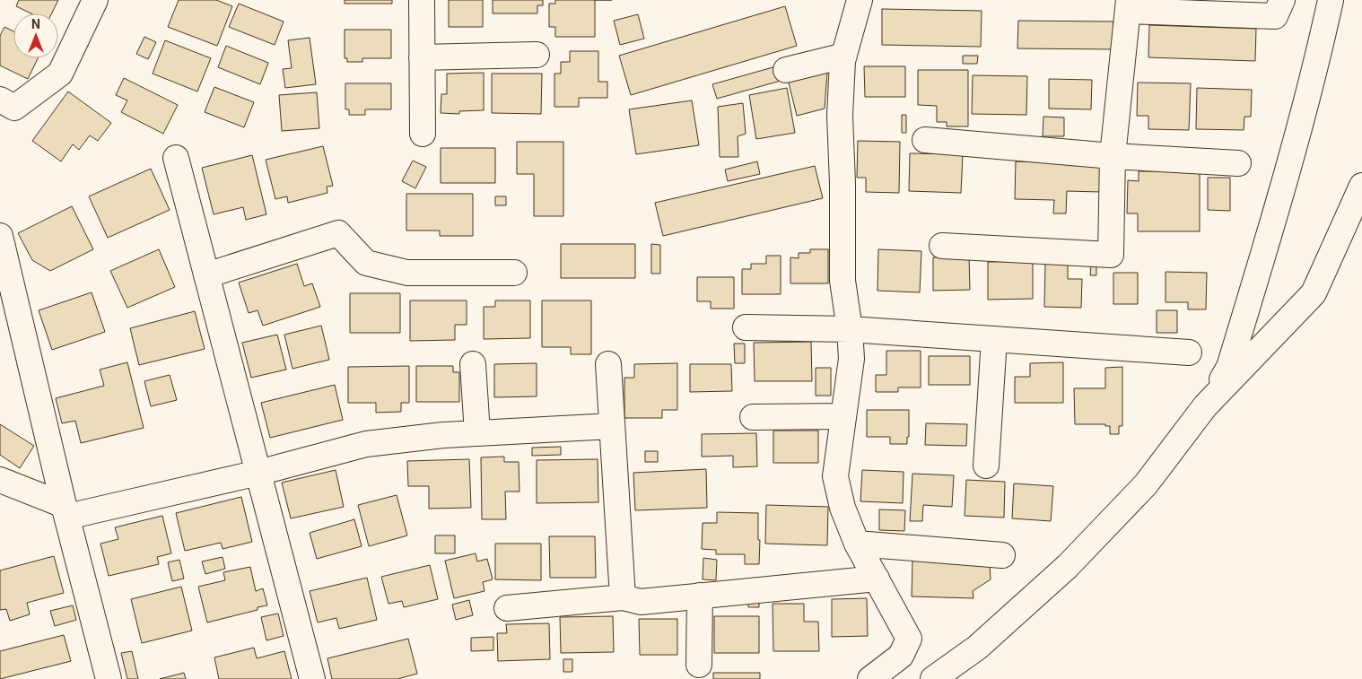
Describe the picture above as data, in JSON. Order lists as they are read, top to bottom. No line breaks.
{"north":"top"}
